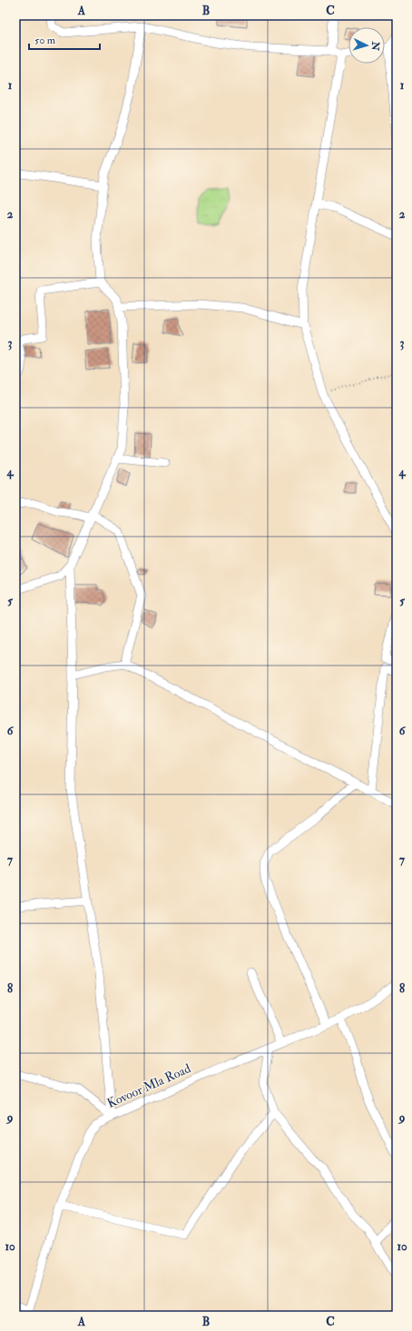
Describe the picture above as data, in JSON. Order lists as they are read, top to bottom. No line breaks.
{"streets":{"street":["Kovoor Mla Road"]},"scale_bar":"50 m","north":"right","grid":{"columns":["A","B","C"],"rows":["1","2","3","4","5","6","7","8","9","10"]}}
